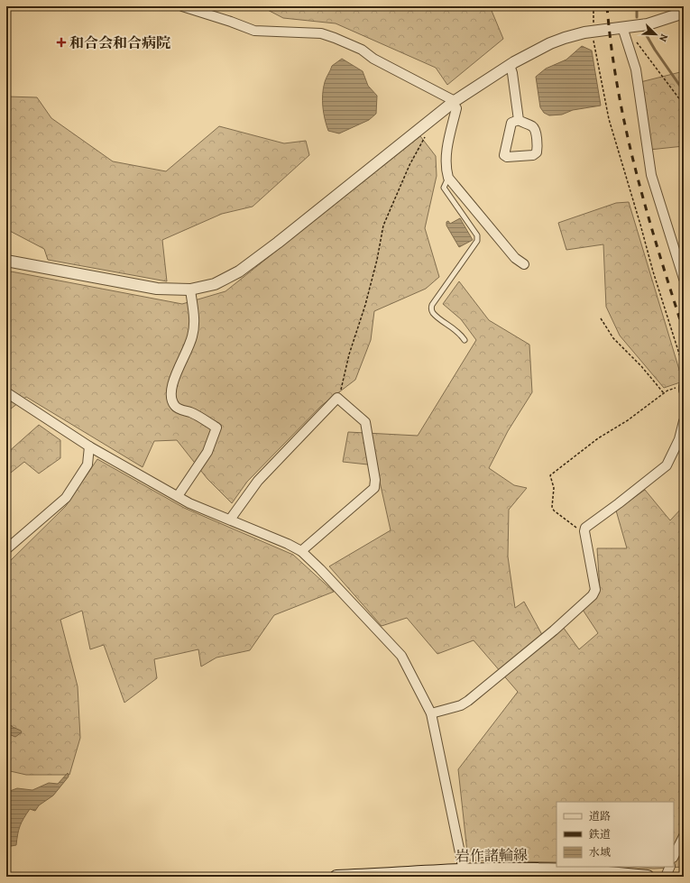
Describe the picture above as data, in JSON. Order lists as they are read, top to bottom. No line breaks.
{"streets":{"main road":["岩作諸輪線"]},"places":{"health":["和合会和合病院"]},"legend":["道路","鉄道","水域"],"north":"bottom right"}
